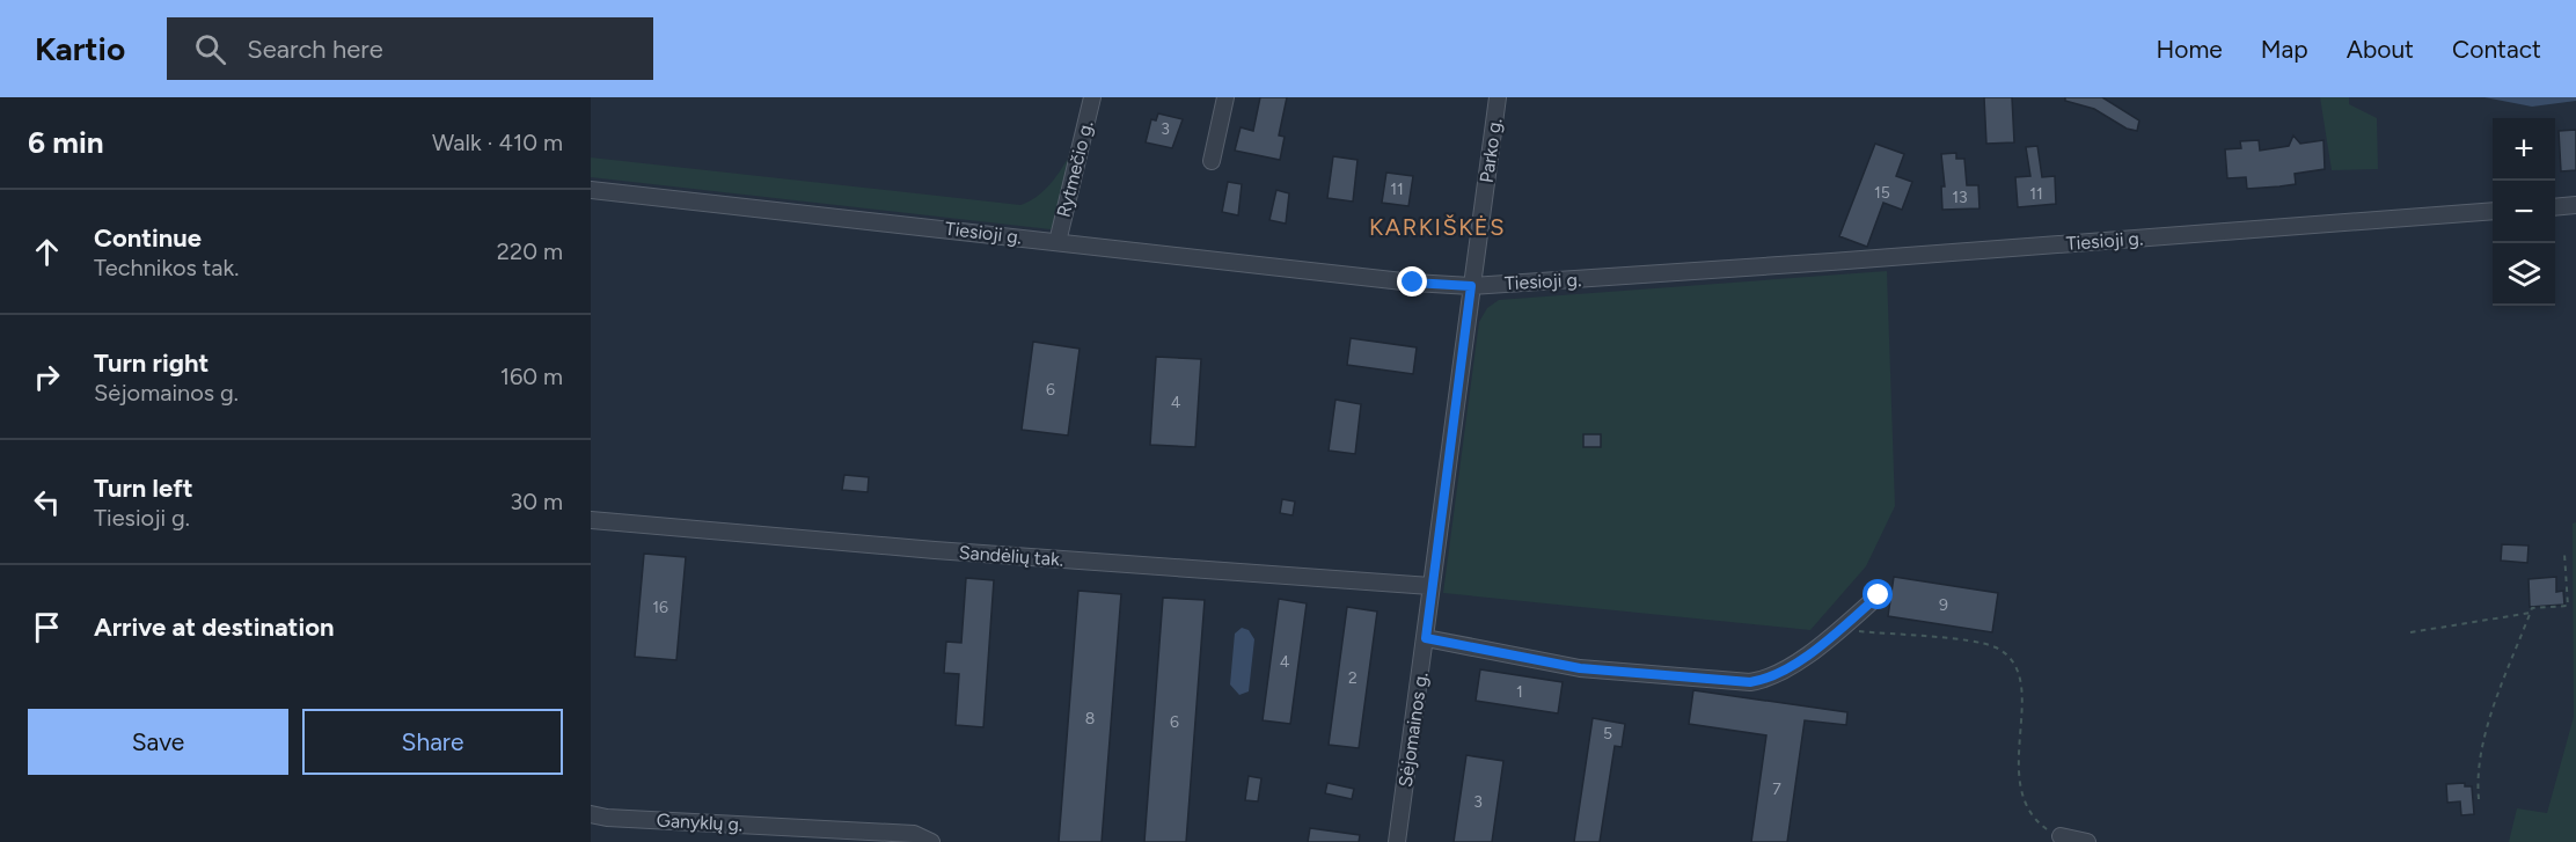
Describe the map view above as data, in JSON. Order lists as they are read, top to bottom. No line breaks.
{"streets":{"street":["Parko g.","Rytmečio g.","Tiesioji g.","Sandėlių tak.","Sėjomainos g.","Ganyklų g."]},"crossings":[["Parko g.","Tiesioji g."],["Parko g.","Sėjomainos g."],["Rytmečio g.","Tiesioji g."],["Tiesioji g.","Sėjomainos g."],["Sandėlių tak.","Sėjomainos g."]],"districts":["KARKIŠKĖS"],"house_numbers":["3","11","15","11","13","6","4","9","16","4","2","1","8","6","5","7","3"],"page":{"header":"Kartio","search":"Search here","nav":["Home","Map","About","Contact"],"heading":["6 min","Walk · 410 m"],"map_buttons":["+","−"],"list":[["Continue","Technikos tak.","220 m"],["Turn right","Sėjomainos g.","160 m"],["Turn left","Tiesioji g.","30 m"],"Arrive at destination"],"buttons":["Save","Share"]}}
